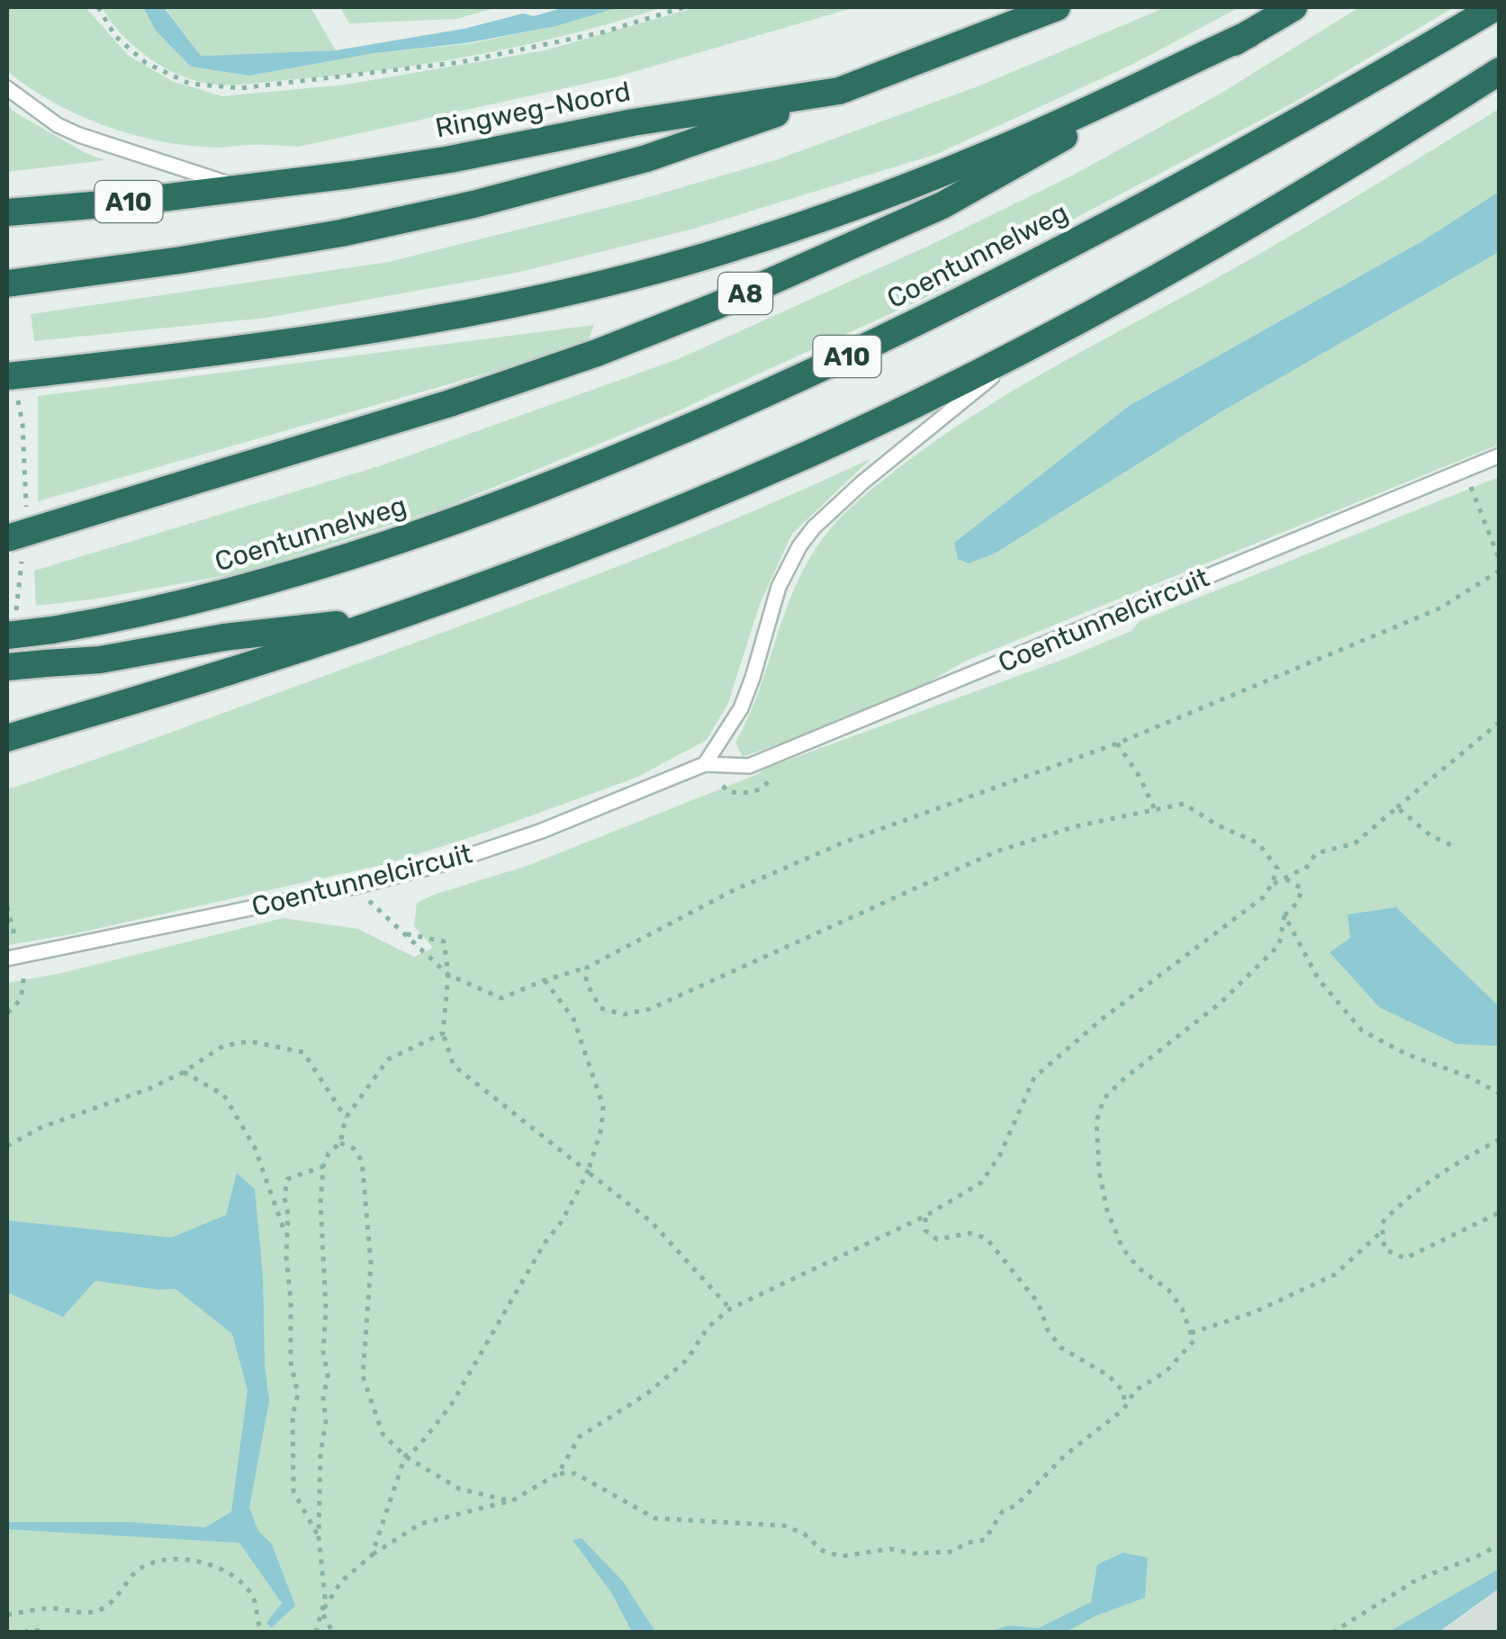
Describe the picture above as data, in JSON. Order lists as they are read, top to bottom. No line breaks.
{"streets":{"highway":["Ringweg-Noord","A10","Coentunnelweg","A8"],"lane":["Coentunnelcircuit"]}}
